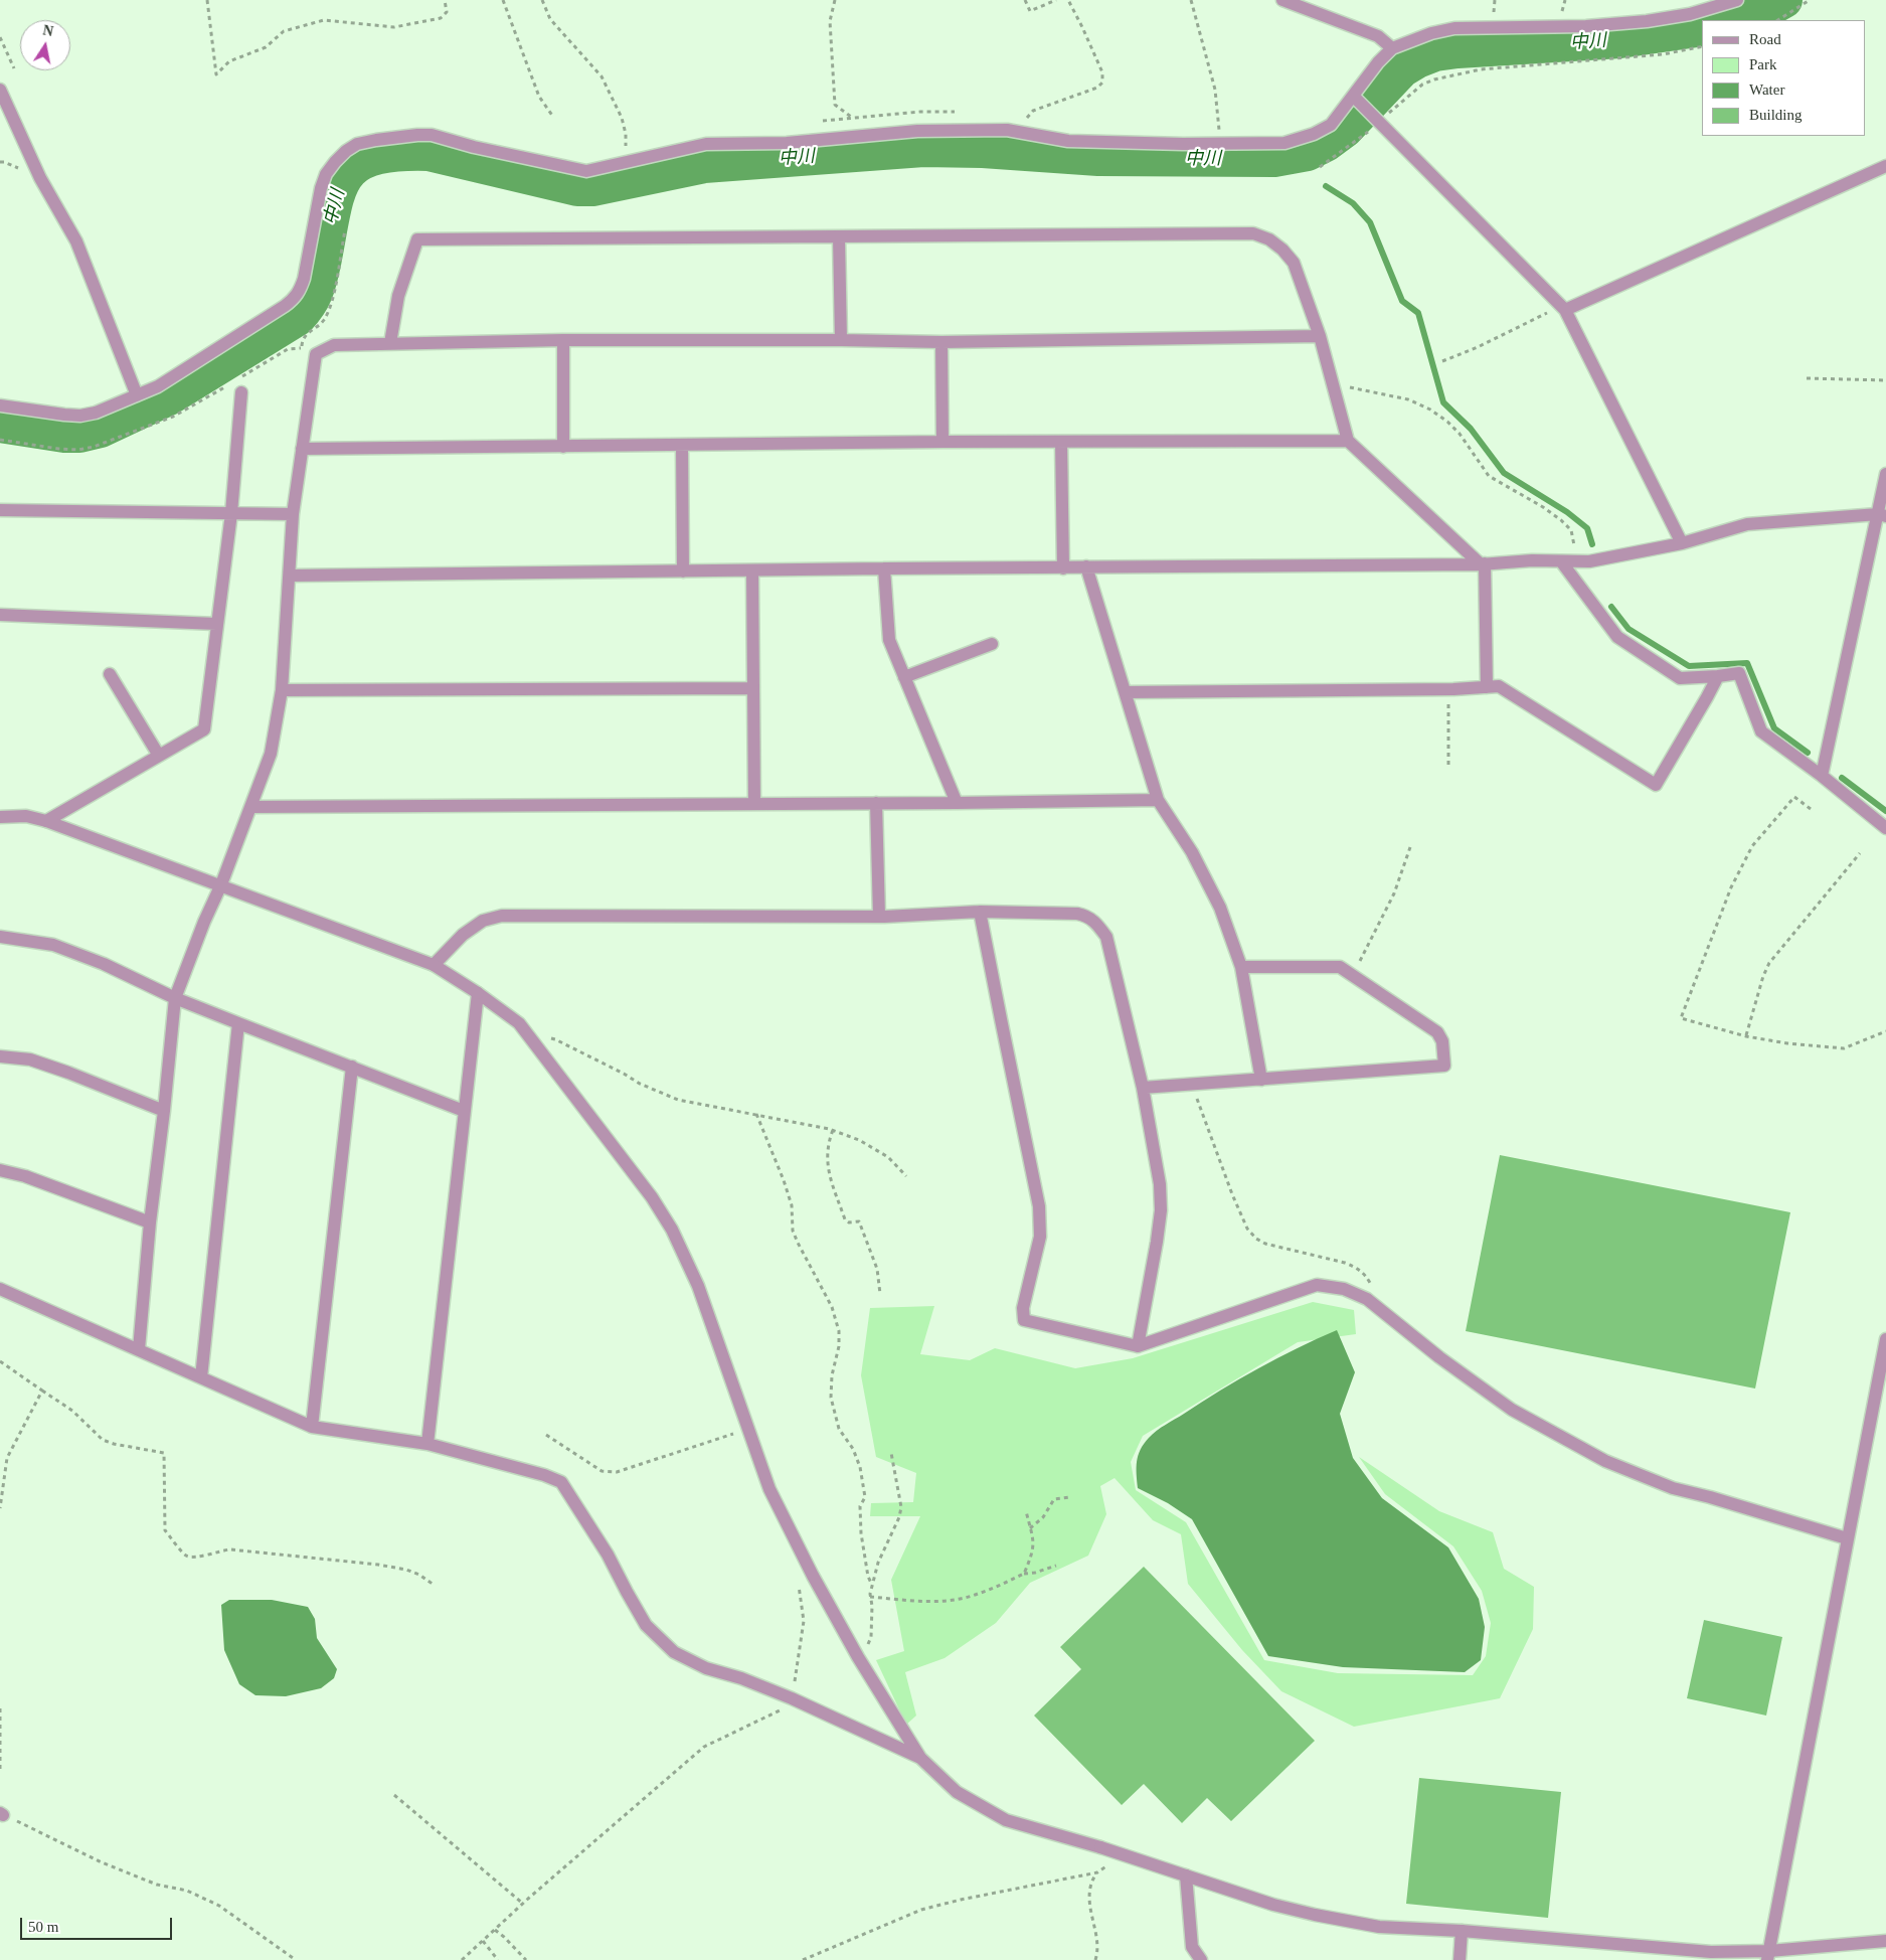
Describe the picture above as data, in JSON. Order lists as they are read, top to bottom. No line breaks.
{"water":["中川"],"legend":["Road","Park","Water","Building"],"scale_bar":"50 m","north":"top"}
